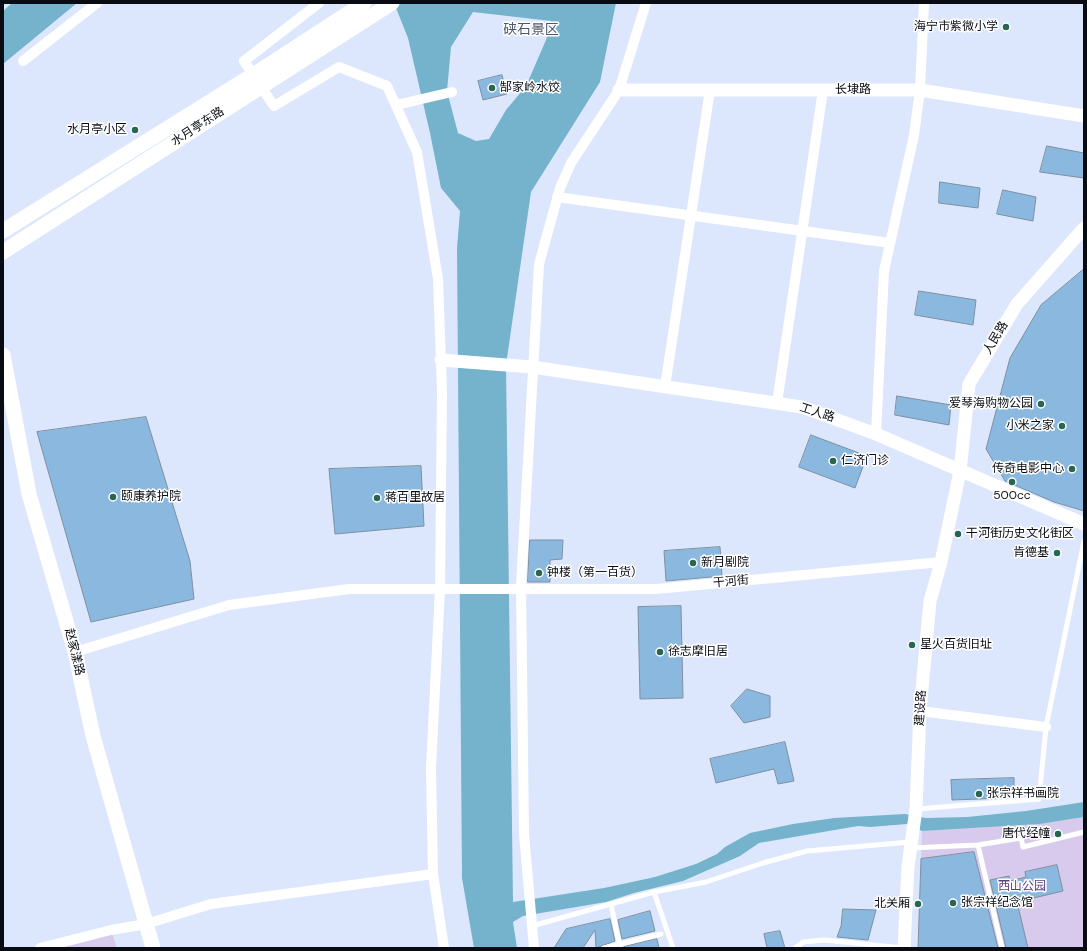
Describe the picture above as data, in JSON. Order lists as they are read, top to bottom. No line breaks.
{"streets":{"main road":["水月亭东路","赵家漾路"],"street":["长埭路","人民路","工人路","干河街","建设路"]},"crossings":[["人民路","工人路"],["人民路","建设路"],["工人路","建设路"],["干河街","赵家漾路"],["干河街","建设路"]],"districts":["硖石景区"],"parks":["西山公园"],"places":["海宁市紫微小学","郜家岭水饺","水月亭小区","爱琴海购物公园","小米之家","仁济门诊","传奇电影中心","500cc","颐康养护院","蒋百里故居","干河街历史文化街区","肯德基","新月剧院","钟楼（第一百货）","星火百货旧址","徐志摩旧居","张宗祥书画院","唐代经幢","张宗祥纪念馆","北关厢"]}
